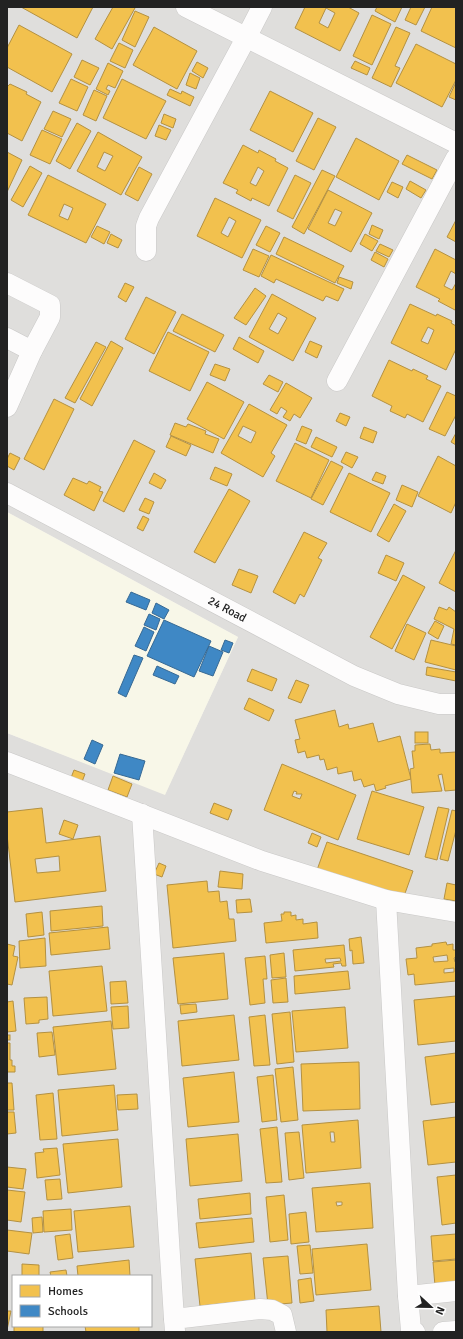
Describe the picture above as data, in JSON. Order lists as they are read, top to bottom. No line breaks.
{"streets":{"street":["24 Road"]},"legend":["Homes","Schools"],"north":"right"}
